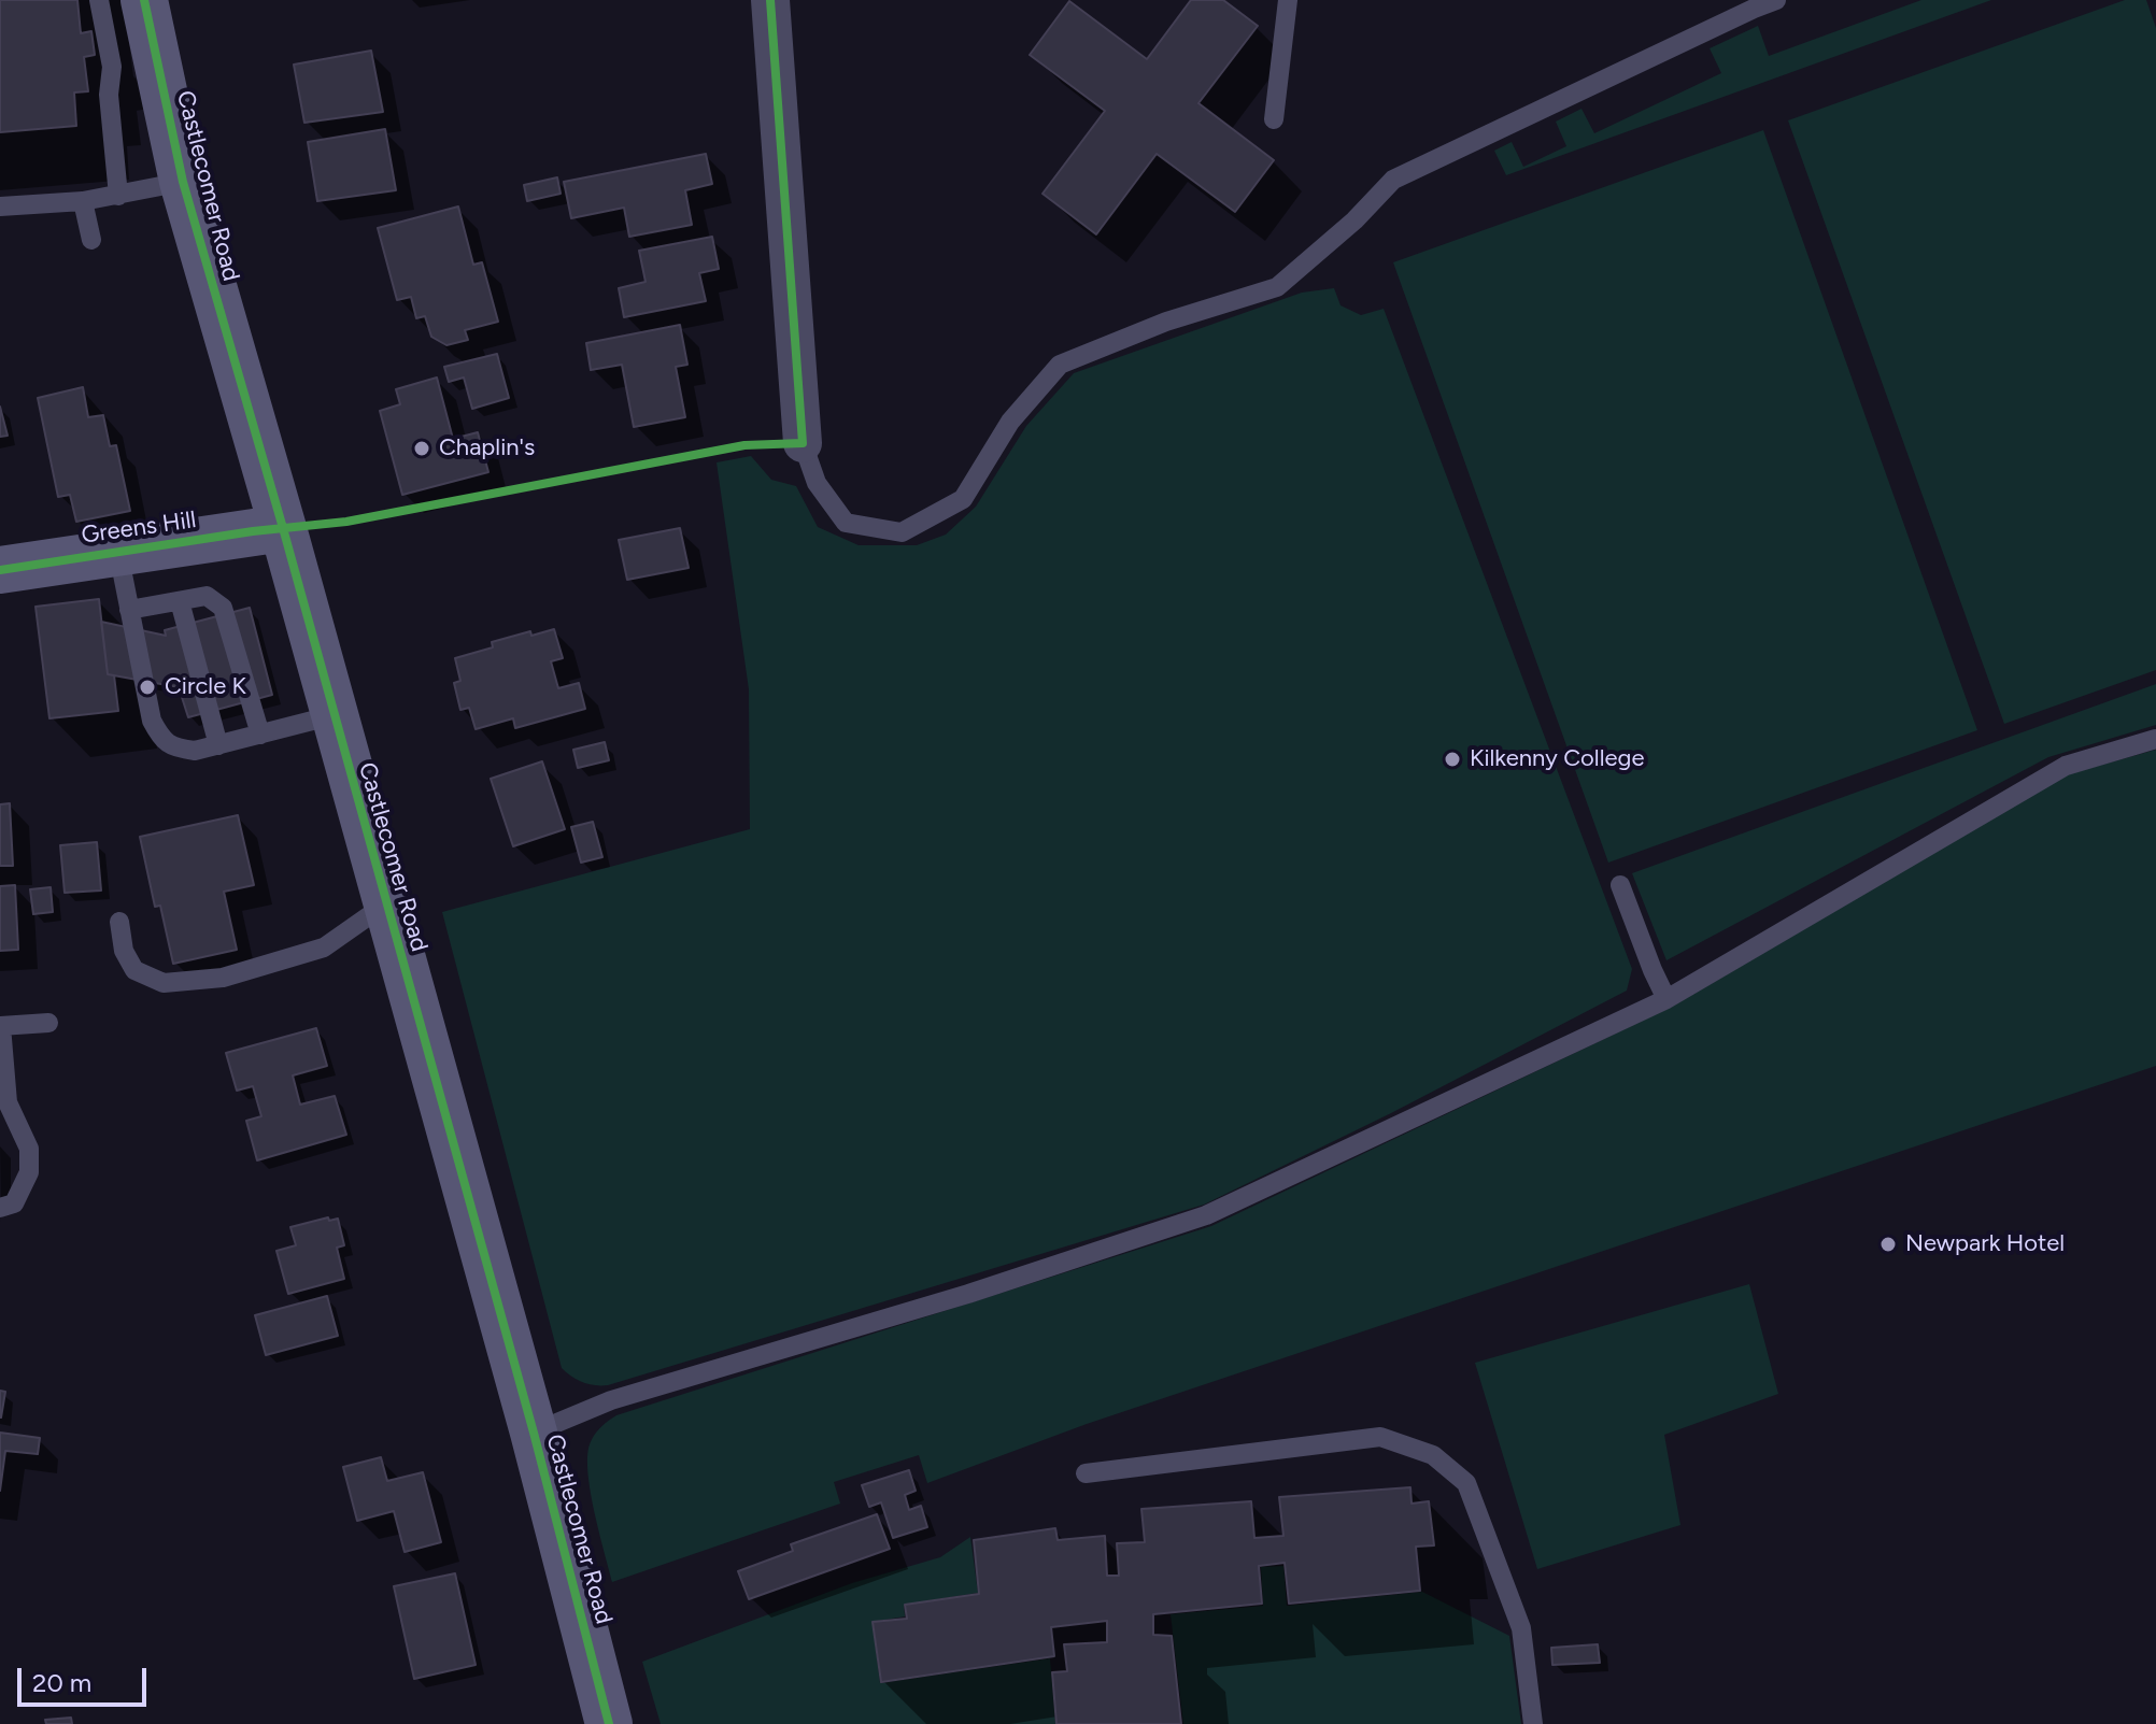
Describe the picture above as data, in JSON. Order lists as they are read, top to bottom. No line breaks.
{"streets":{"main road":["Castlecomer Road","Greens Hill"]},"crossings":[["Castlecomer Road","Greens Hill"]],"places":["Chaplin's","Circle K","Kilkenny College","Newpark Hotel"],"scale_bar":"20 m"}
